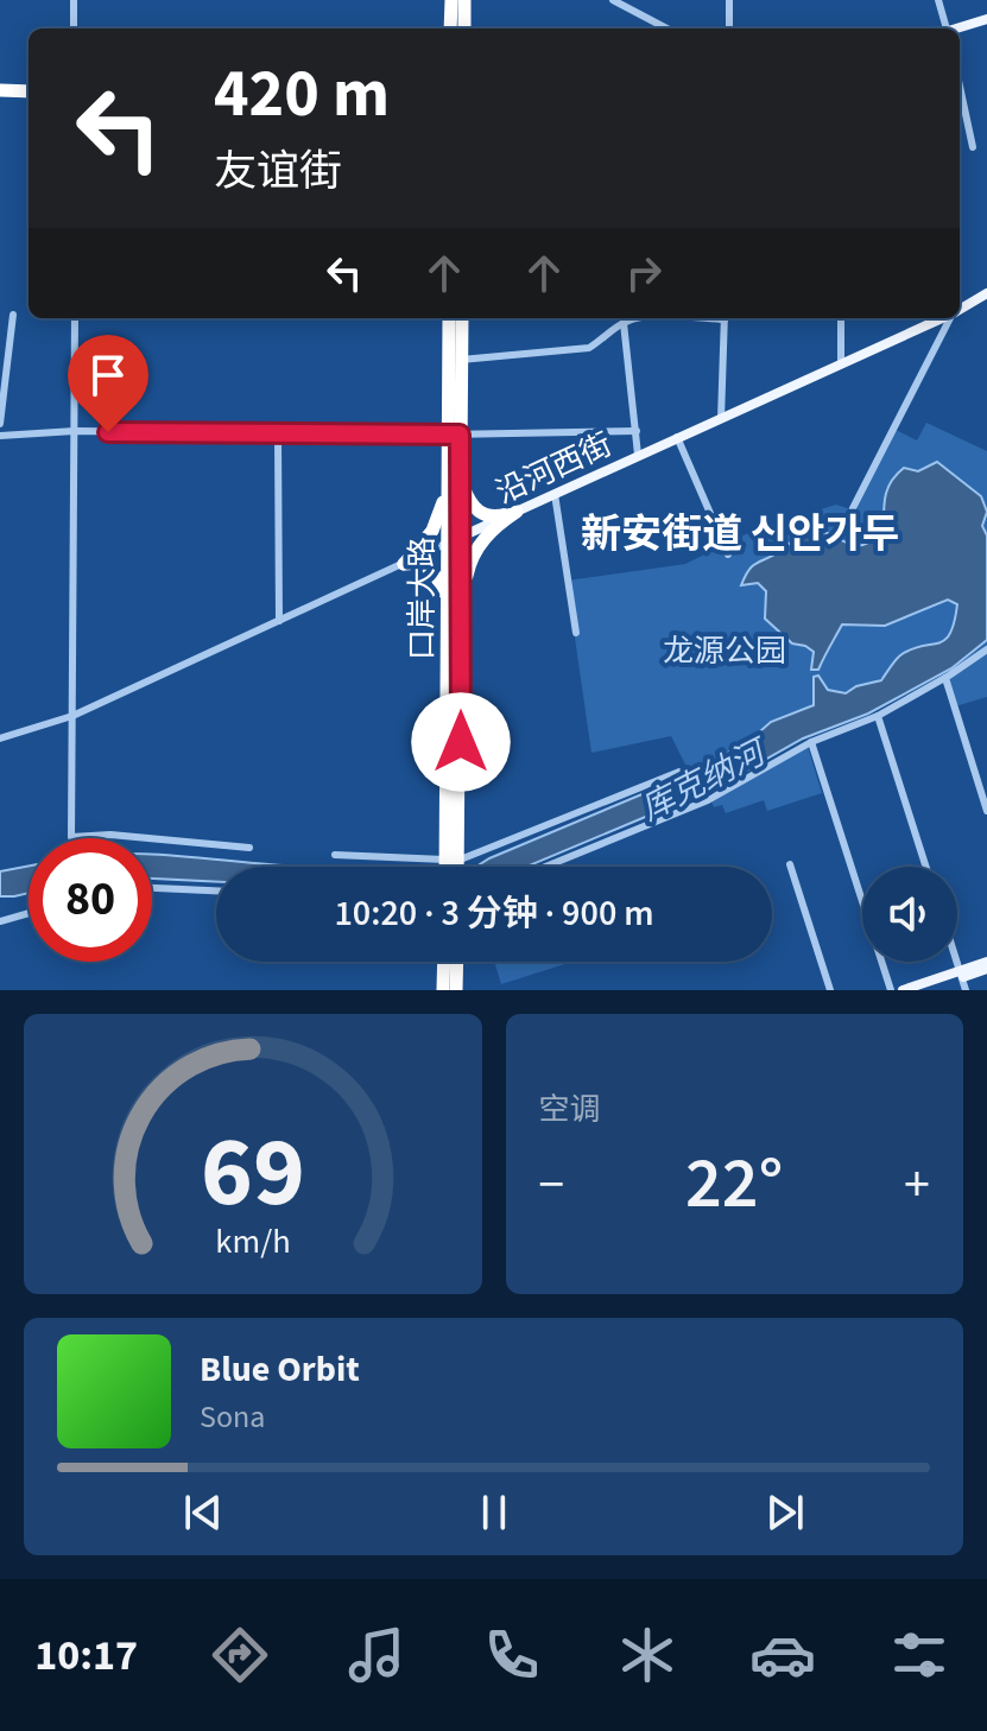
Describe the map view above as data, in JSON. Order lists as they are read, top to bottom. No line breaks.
{"streets":{"highway":["口岸大路"],"main road":["沿河西街"]},"crossings":[["沿河西街","口岸大路"]],"districts":["新安街道 신안가두"],"water":["库克纳河"],"parks":["龙源公园"],"page":{"turn":["420 m","友谊街"],"limit":"80","trip":"10:20 · 3 分钟 · 900 m","tile":"空调","heat":["−","22°","+"],"song":["Blue Orbit","Sona"],"tabs":"10:17","gauge":["69","km/h"]}}
